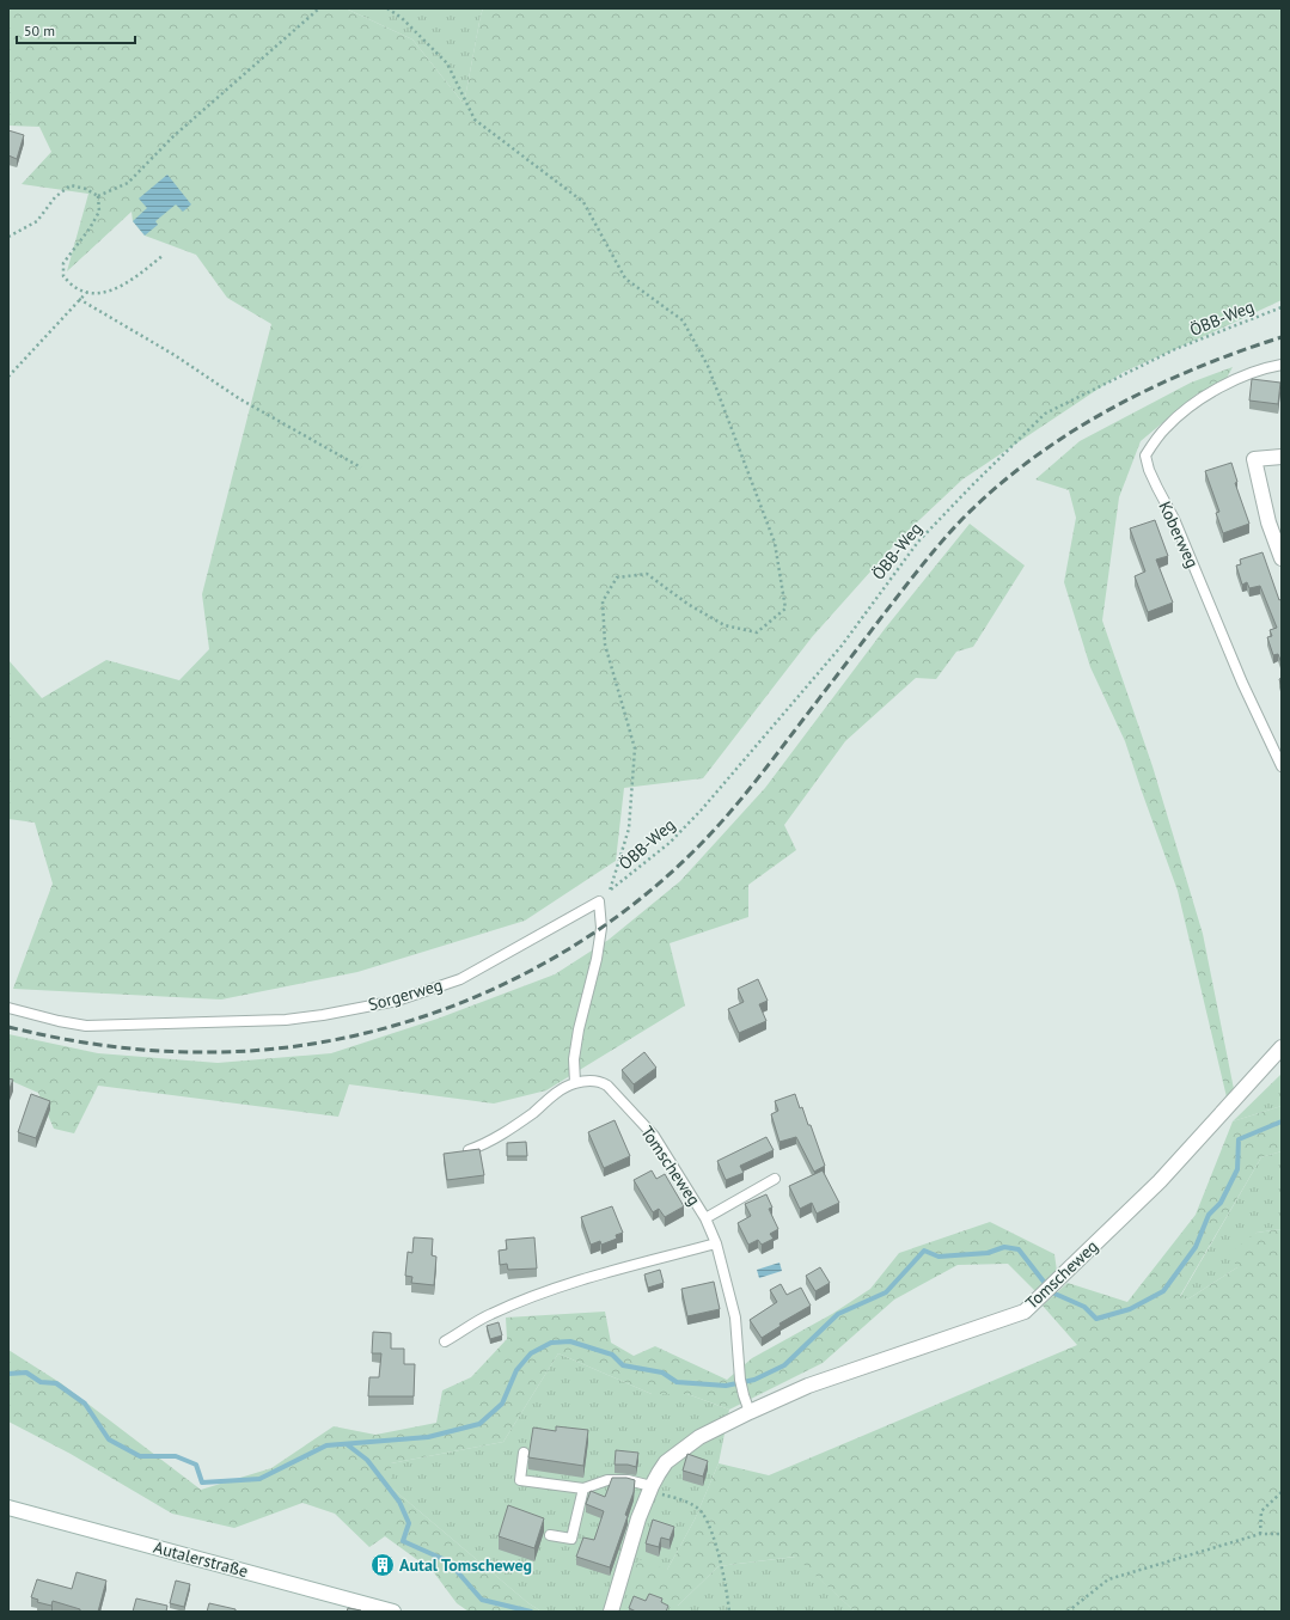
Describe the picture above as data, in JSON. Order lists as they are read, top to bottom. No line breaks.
{"streets":{"street":["Tomscheweg","Autalerstraße"],"lane":["Koberweg","Sorgerweg"],"path":["ÖBB-Weg"]},"crossings":[["ÖBB-Weg","Sorgerweg"]],"places":{"building":["Autal Tomscheweg"]},"scale_bar":"50 m"}
